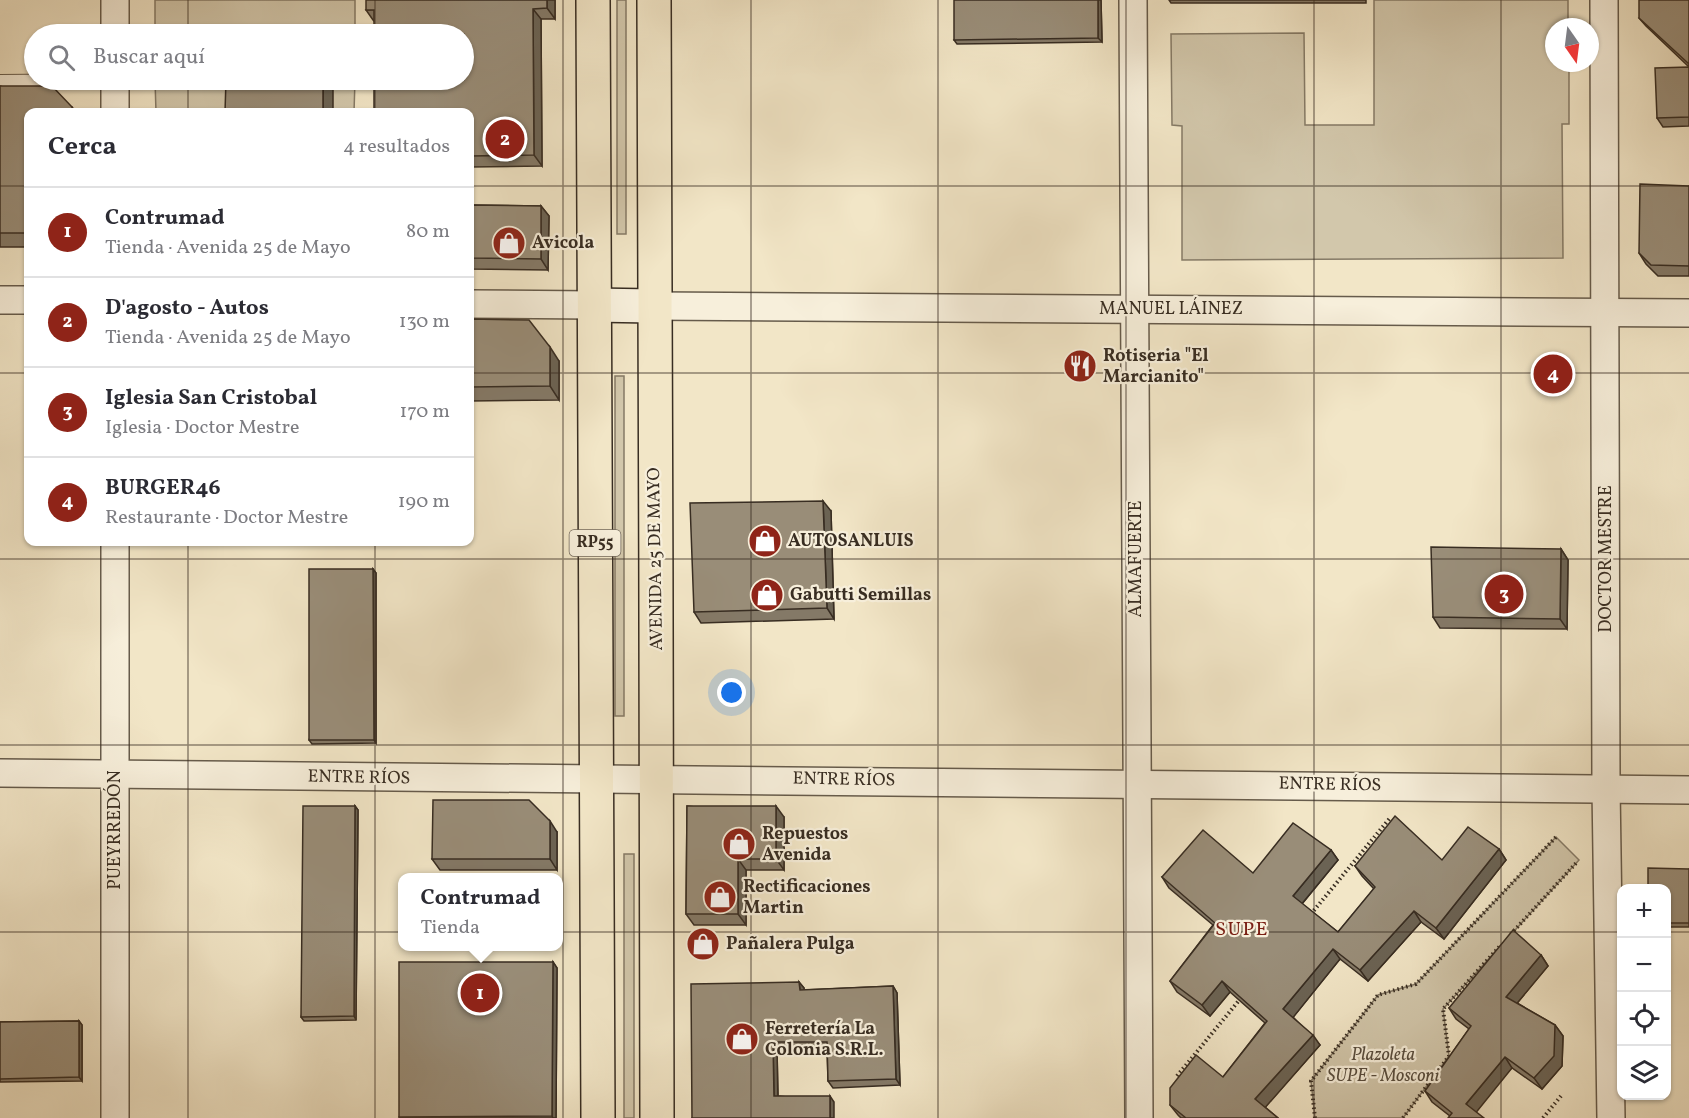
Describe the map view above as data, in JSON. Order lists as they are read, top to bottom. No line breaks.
{"streets":{"main road":["RP55","AVENIDA 25 DE MAYO"],"street":["MANUEL LÁINEZ","ALMAFUERTE","DOCTOR MESTRE","ENTRE RÍOS","PUEYRREDÓN"]},"crossings":[["MANUEL LÁINEZ","AVENIDA 25 DE MAYO"],["MANUEL LÁINEZ","ALMAFUERTE"],["MANUEL LÁINEZ","DOCTOR MESTRE"],["RP55","ENTRE RÍOS"],["AVENIDA 25 DE MAYO","ENTRE RÍOS"],["ALMAFUERTE","ENTRE RÍOS"],["DOCTOR MESTRE","ENTRE RÍOS"],["ENTRE RÍOS","PUEYRREDÓN"]],"districts":["SUPE"],"parks":["Plazoleta SUPE - Mosconi"],"places":{"shop":["Avicola","AUTOSANLUIS","Gabutti Semillas","Repuestos Avenida","Rectificaciones Martin","Pañalera Pulga","Ferretería La Colonia S.R.L."],"restaurant":["Rotiseria \"El Marcianito\""]},"north":"bottom","page":{"search":"Buscar aquí","heading":["Cerca","4 resultados"],"pins":["2","4","3","1"],"list":[{"mark":"1","name":"Contrumad","note":"Tienda · Avenida 25 de Mayo","value":"80 m"},{"mark":"2","name":"D'agosto - Autos","note":"Tienda · Avenida 25 de Mayo","value":"130 m"},{"mark":"3","name":"Iglesia San Cristobal","note":"Iglesia · Doctor Mestre","value":"170 m"},{"mark":"4","name":"BURGER46","note":"Restaurante · Doctor Mestre","value":"190 m"}],"popup":["Contrumad","Tienda"],"map_buttons":["+","−"]}}
